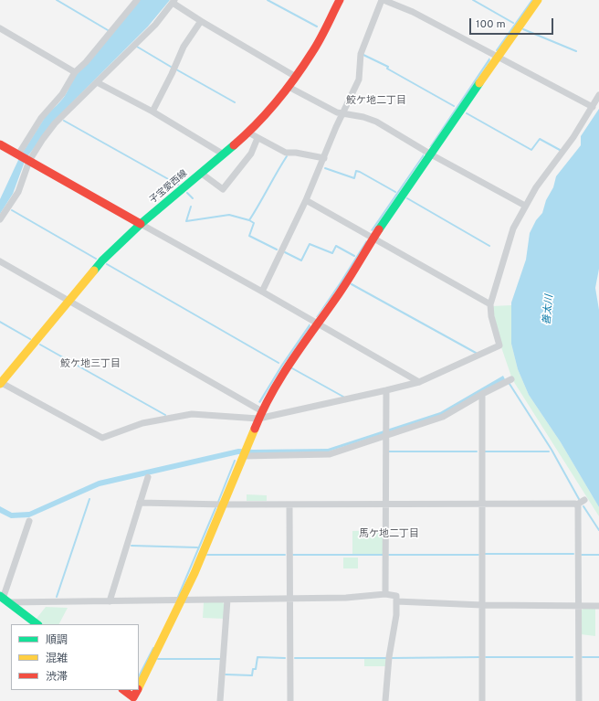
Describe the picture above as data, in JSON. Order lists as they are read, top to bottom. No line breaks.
{"streets":{"street":["子宝愛西線"]},"districts":["鮫ケ地二丁目","鮫ケ地三丁目","馬ケ地二丁目"],"water":["善太川"],"legend":["順調","混雑","渋滞"],"scale_bar":"100 m"}
